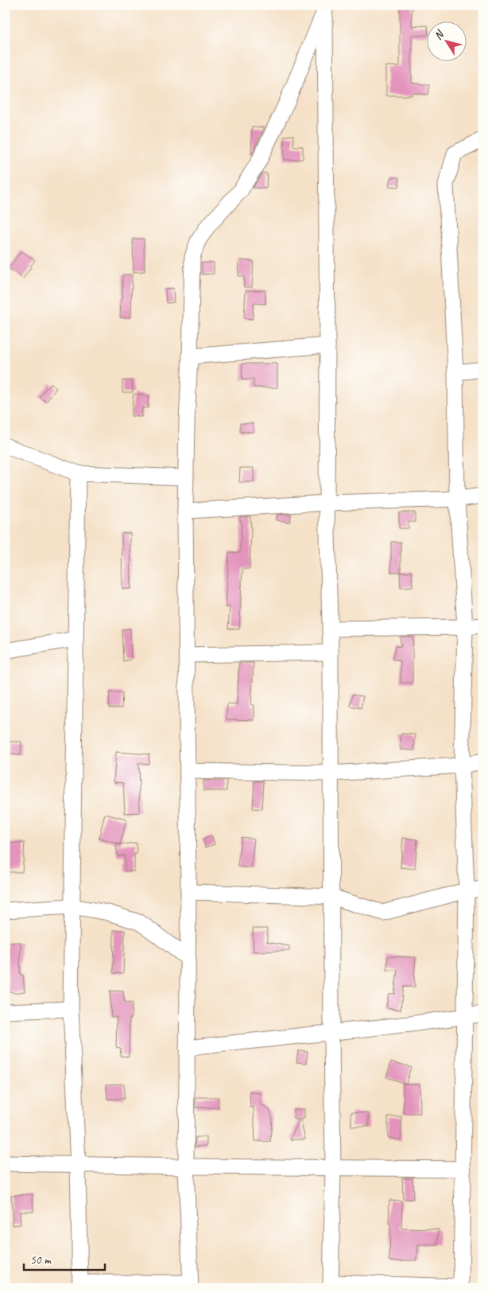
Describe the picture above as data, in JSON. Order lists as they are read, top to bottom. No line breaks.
{"scale_bar":"50 m","north":"top left"}
